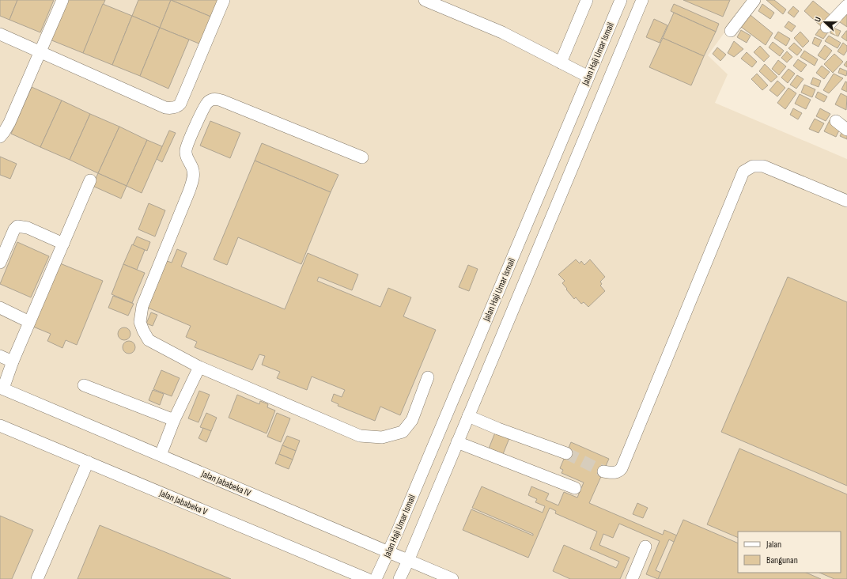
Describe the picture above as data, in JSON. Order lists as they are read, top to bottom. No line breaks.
{"streets":{"street":["Jalan Haji Umar Ismail","Jalan Jababeka IV","Jalan Jababeka V"]},"crossings":[["Jalan Haji Umar Ismail","Jalan Jababeka IV"]],"legend":["Jalan","Bangunan"],"north":"left"}
